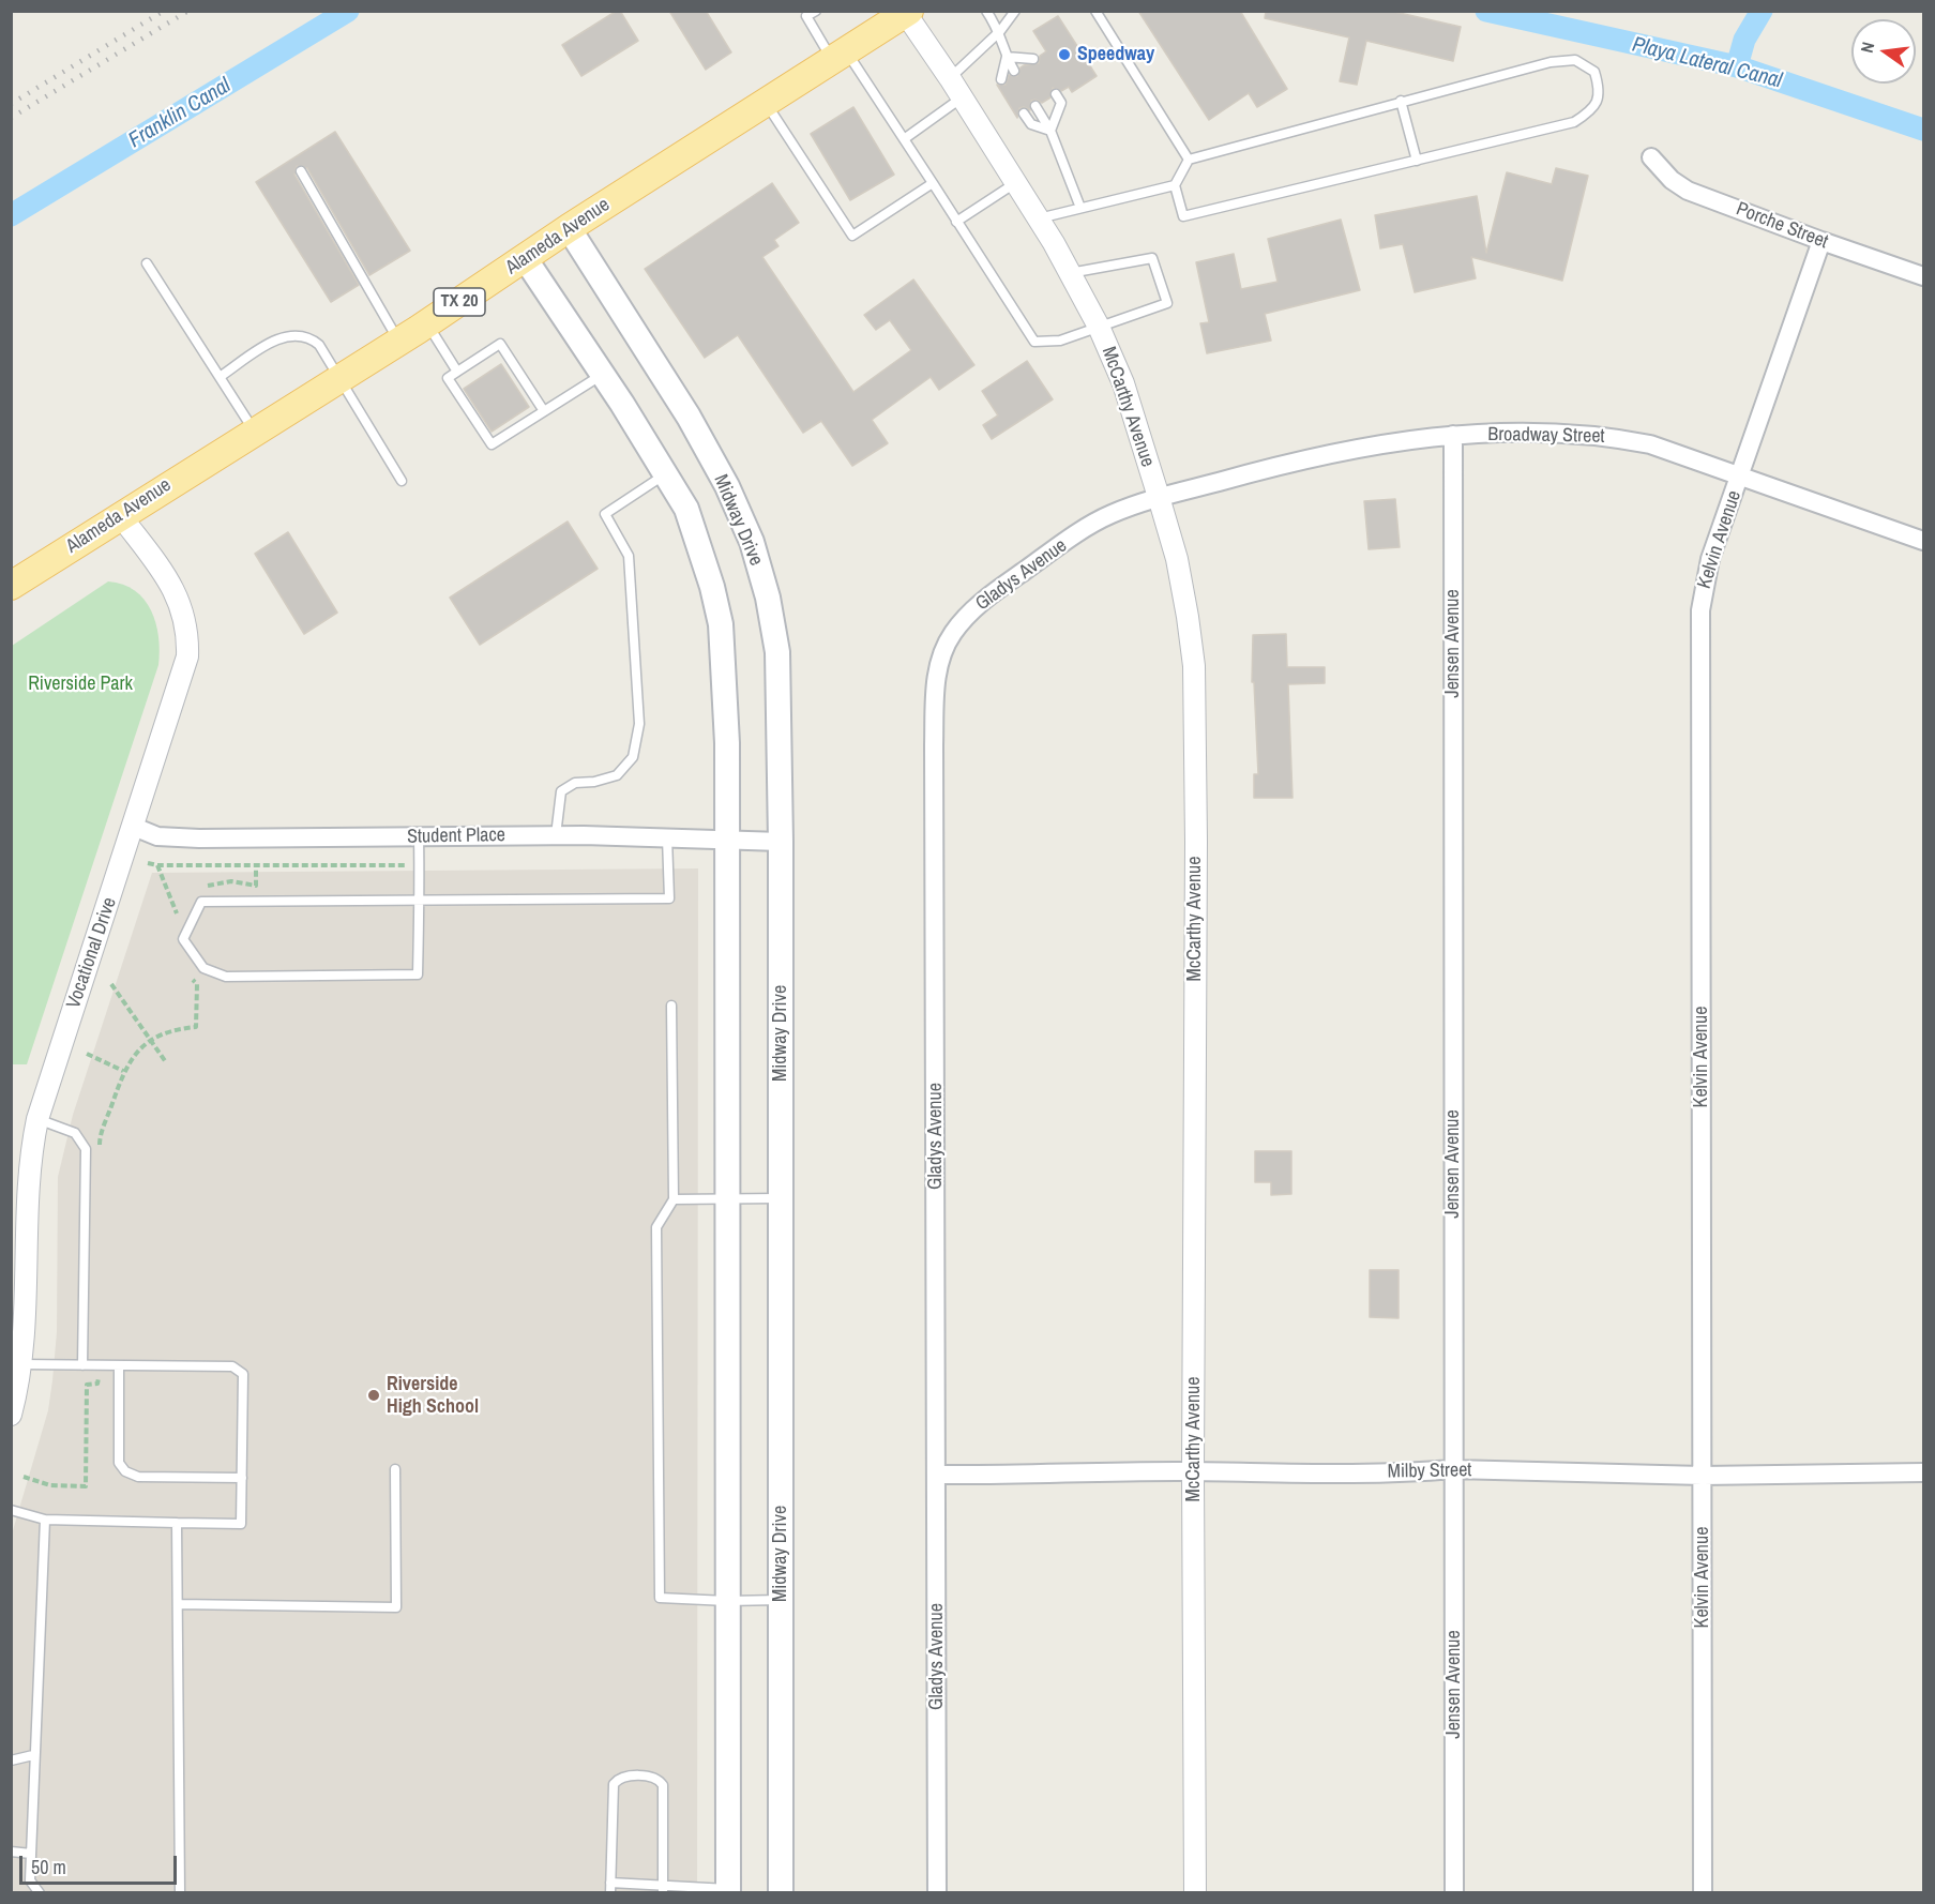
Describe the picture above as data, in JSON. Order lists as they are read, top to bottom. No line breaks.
{"streets":{"main road":["Alameda Avenue","TX 20","Midway Drive"],"street":["Porche Street","McCarthy Avenue","Broadway Street","Kelvin Avenue","Gladys Avenue","Jensen Avenue","Student Place","Vocational Drive","Milby Street"]},"crossings":[["Porche Street","Kelvin Avenue"],["Alameda Avenue","McCarthy Avenue"],["Alameda Avenue","Midway Drive"],["Alameda Avenue","Vocational Drive"],["McCarthy Avenue","Broadway Street"],["McCarthy Avenue","Gladys Avenue"],["McCarthy Avenue","Milby Street"],["Broadway Street","Kelvin Avenue"],["Broadway Street","Gladys Avenue"],["Broadway Street","Jensen Avenue"],["Midway Drive","Student Place"],["Kelvin Avenue","Milby Street"],["Gladys Avenue","Milby Street"],["Jensen Avenue","Milby Street"],["Student Place","Vocational Drive"]],"water":["Playa Lateral Canal","Franklin Canal"],"parks":["Riverside Park"],"places":["Speedway","Riverside High School"],"scale_bar":"50 m","north":"left"}
